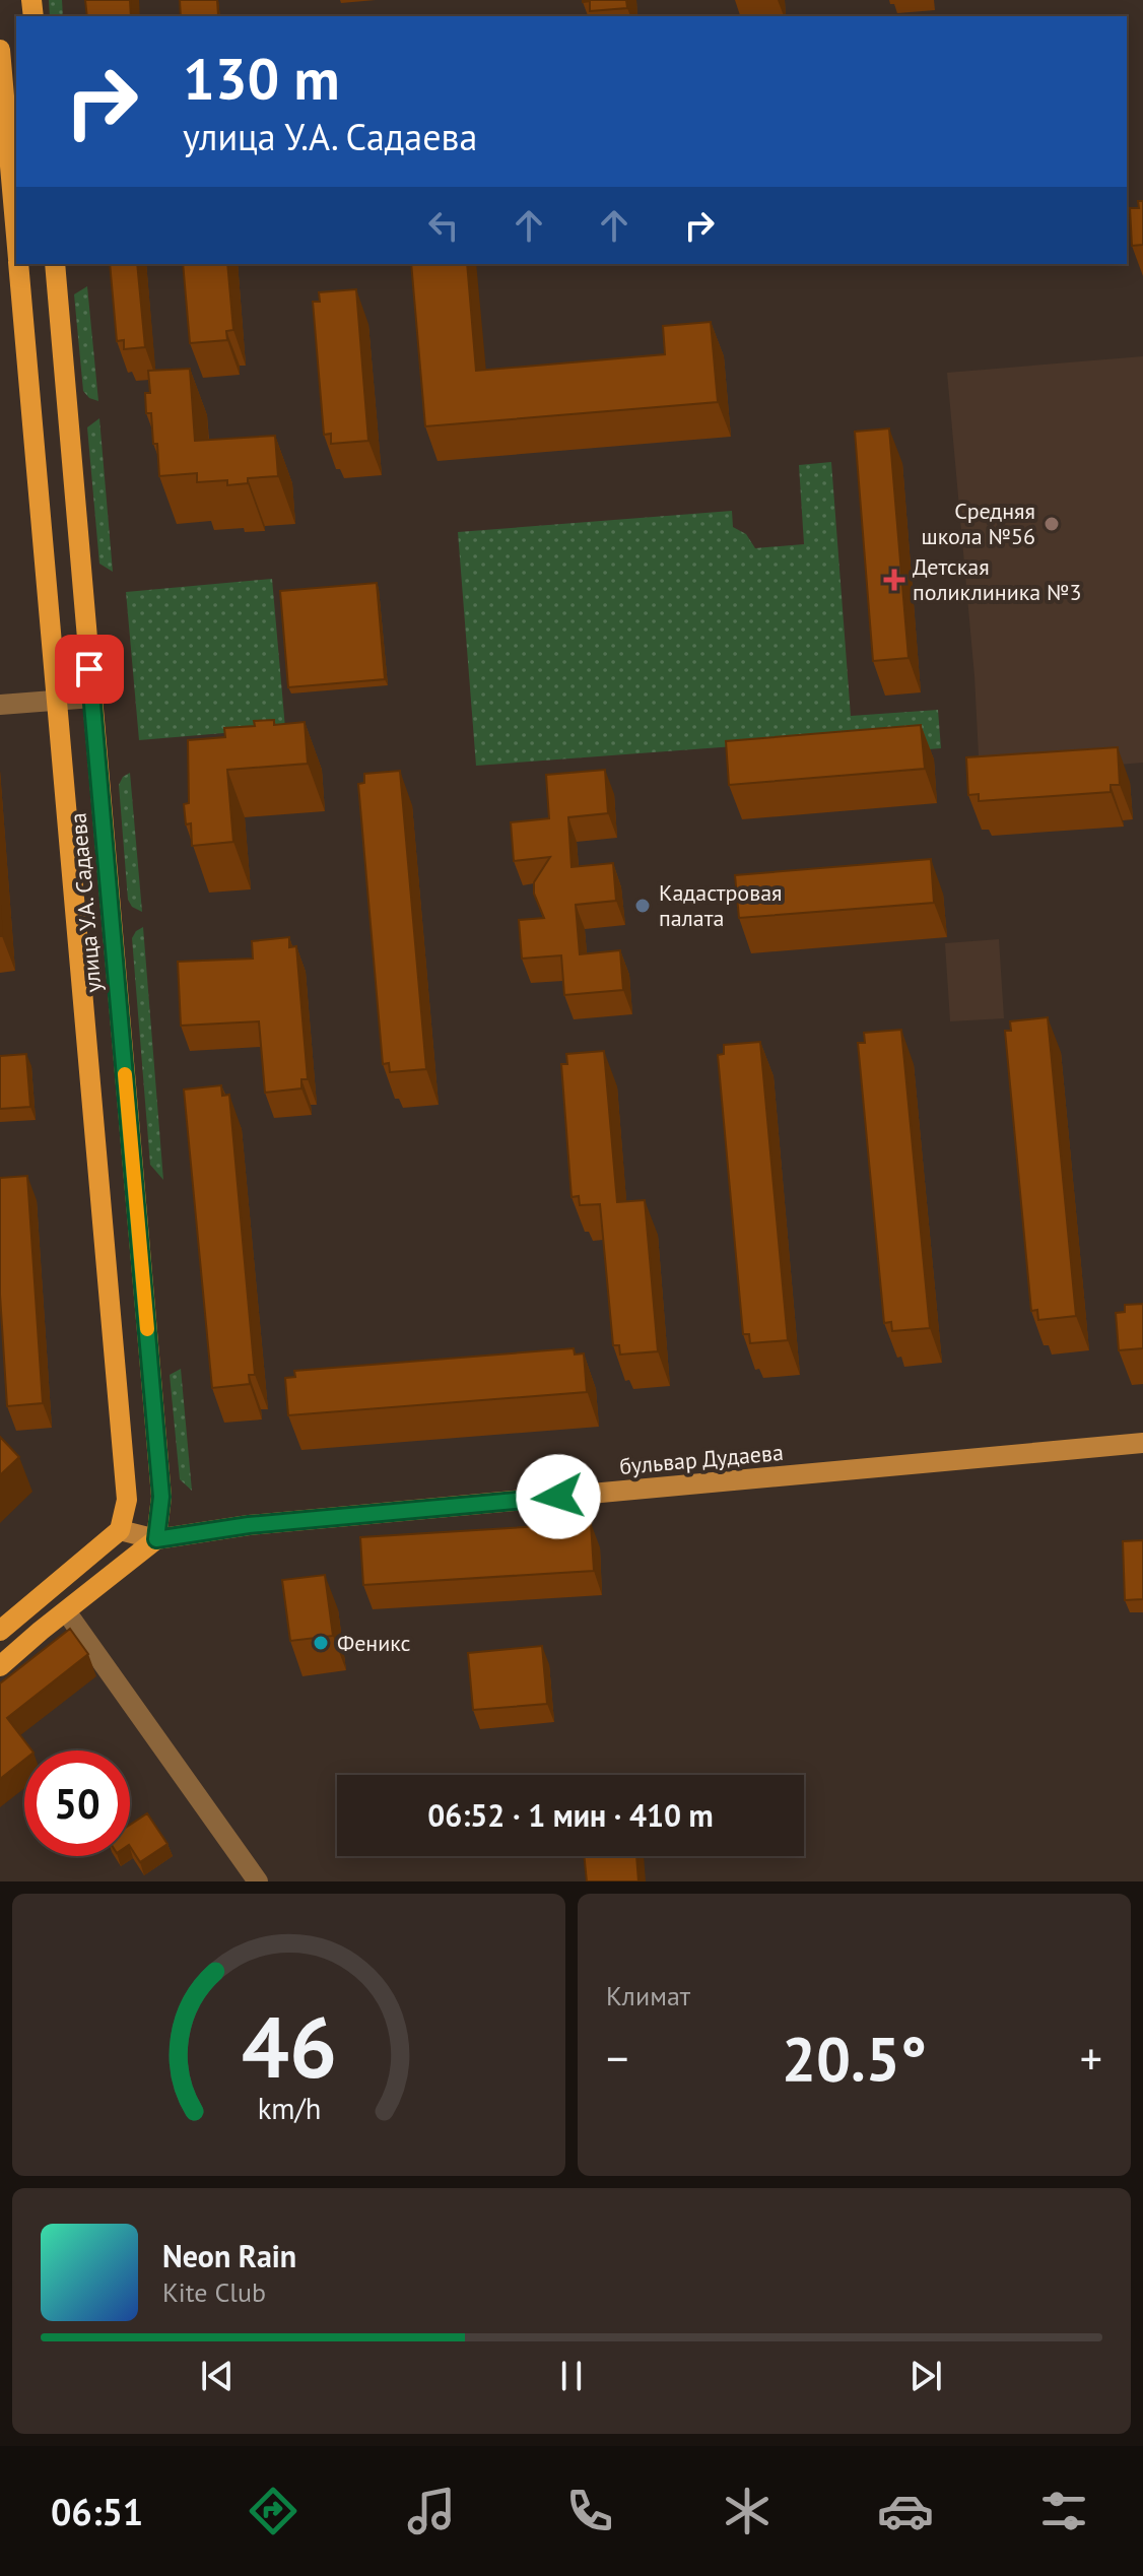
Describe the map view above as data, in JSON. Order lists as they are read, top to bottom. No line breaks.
{"streets":{"main road":["улица У.А. Садаева","бульвар Дудаева"]},"crossings":[["улица У.А. Садаева","бульвар Дудаева"]],"places":{"other":["Средняя школа №56","Кадастровая палата","Феникс"],"health":["Детская поликлиника №3"]},"page":{"turn":["130 m","улица У.А. Садаева"],"limit":"50","trip":"06:52 · 1 мин · 410 m","tile":"Климат","heat":["−","20.5°","+"],"song":["Neon Rain","Kite Club"],"tabs":"06:51","gauge":["46","km/h"]}}
